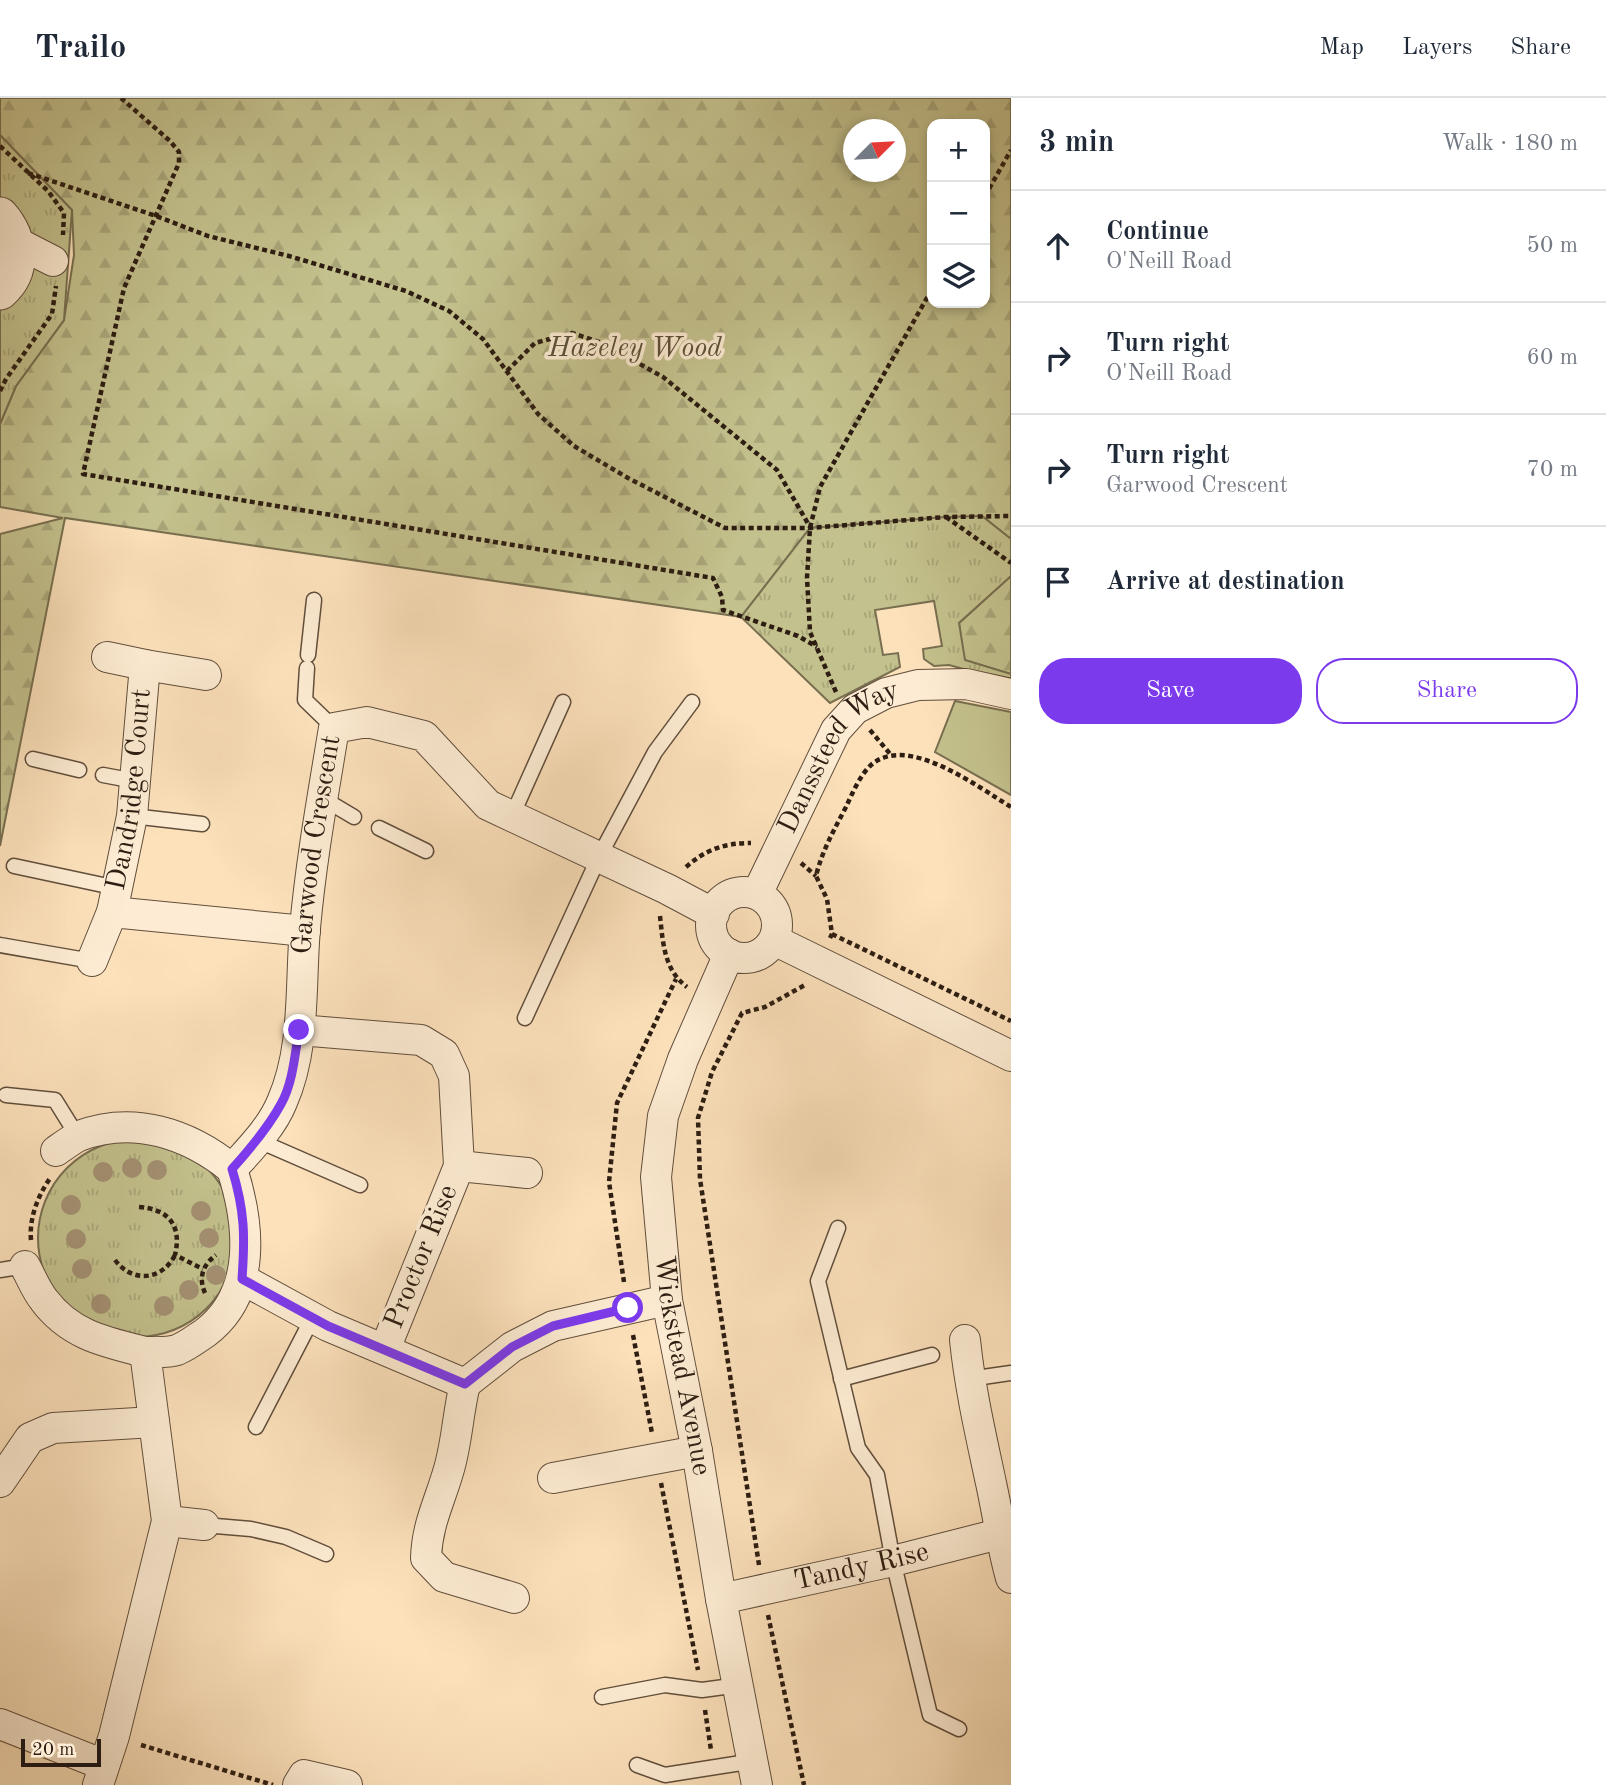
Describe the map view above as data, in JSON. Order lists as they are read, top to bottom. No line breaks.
{"streets":{"street":["Danssteed Way","Dandridge Court","Garwood Crescent","Proctor Rise","Wickstead Avenue","Tandy Rise"]},"crossings":[["Danssteed Way","Garwood Crescent"],["Danssteed Way","Wickstead Avenue"],["Dandridge Court","Garwood Crescent"],["Garwood Crescent","Proctor Rise"],["Garwood Crescent","Wickstead Avenue"],["Wickstead Avenue","Tandy Rise"]],"parks":["Hazeley Wood"],"scale_bar":"20 m","north":"top right","page":{"header":"Trailo","nav":["Map","Layers","Share"],"heading":["3 min","Walk · 180 m"],"map_buttons":["+","−"],"list":[["Continue","O'Neill Road","50 m"],["Turn right","O'Neill Road","60 m"],["Turn right","Garwood Crescent","70 m"],"Arrive at destination"],"buttons":["Save","Share"],"scale":"20 m"}}
